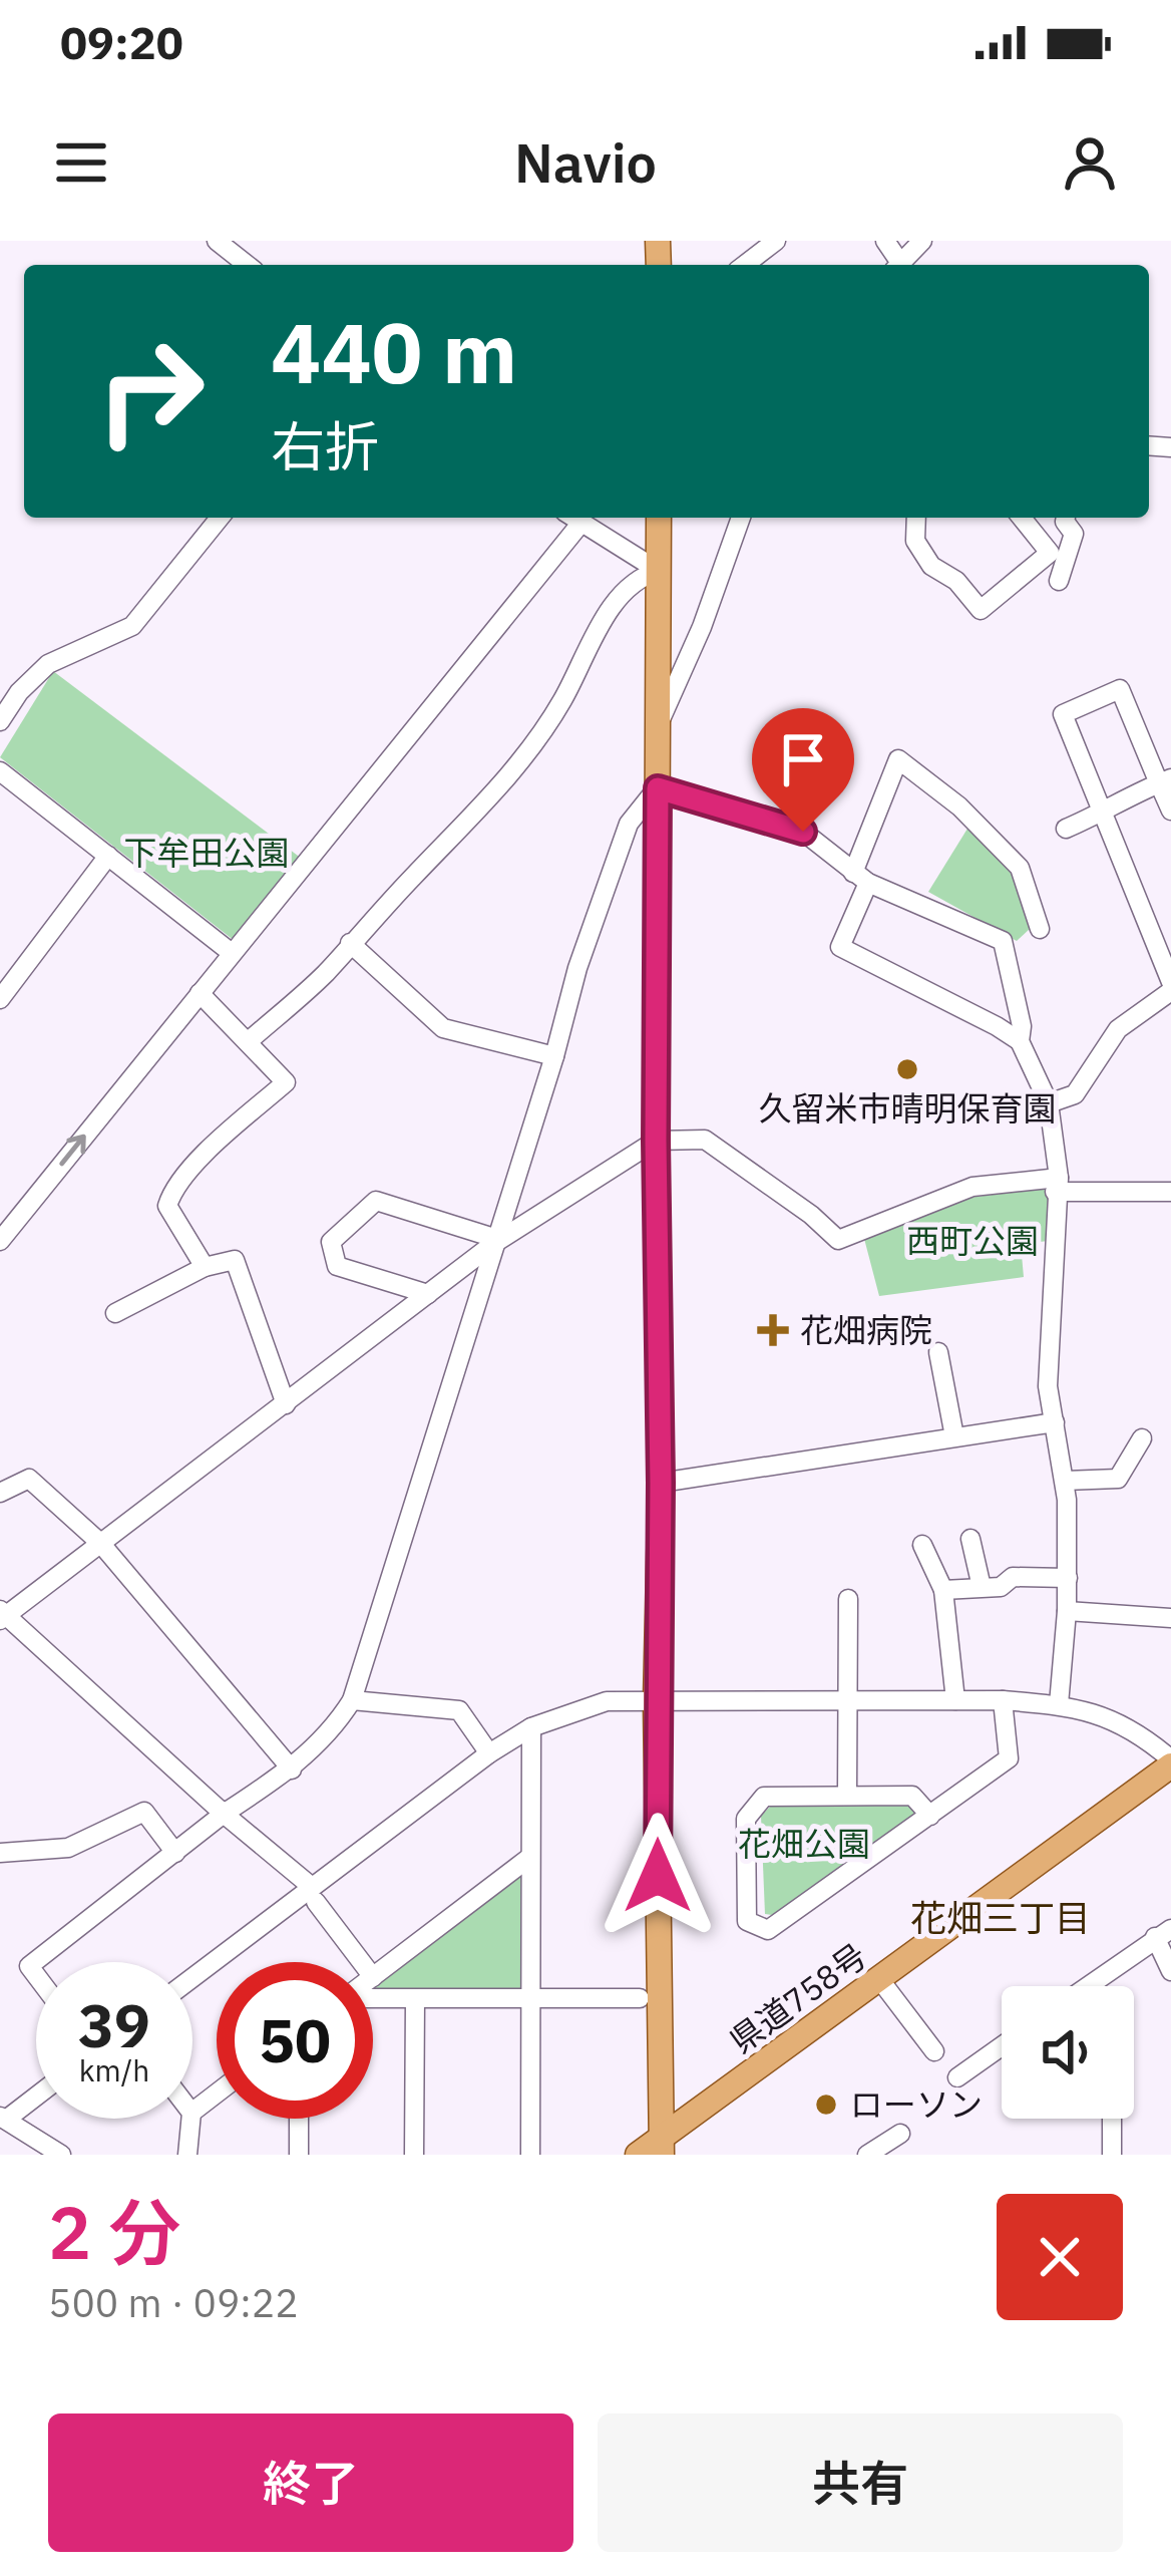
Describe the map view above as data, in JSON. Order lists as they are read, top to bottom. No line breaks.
{"streets":{"main road":["県道758号"]},"districts":["花畑三丁目"],"parks":["下牟田公園","西町公園","花畑公園"],"places":{"other":["久留米市晴明保育園","ローソン"],"health":["花畑病院"]},"page":{"status":"09:20","header":"Navio","turn":["440 m","右折"],"speed":"39 km/h","limit":"50","heading":["2 分","500 m · 09:22"],"buttons":["終了","共有"]}}
